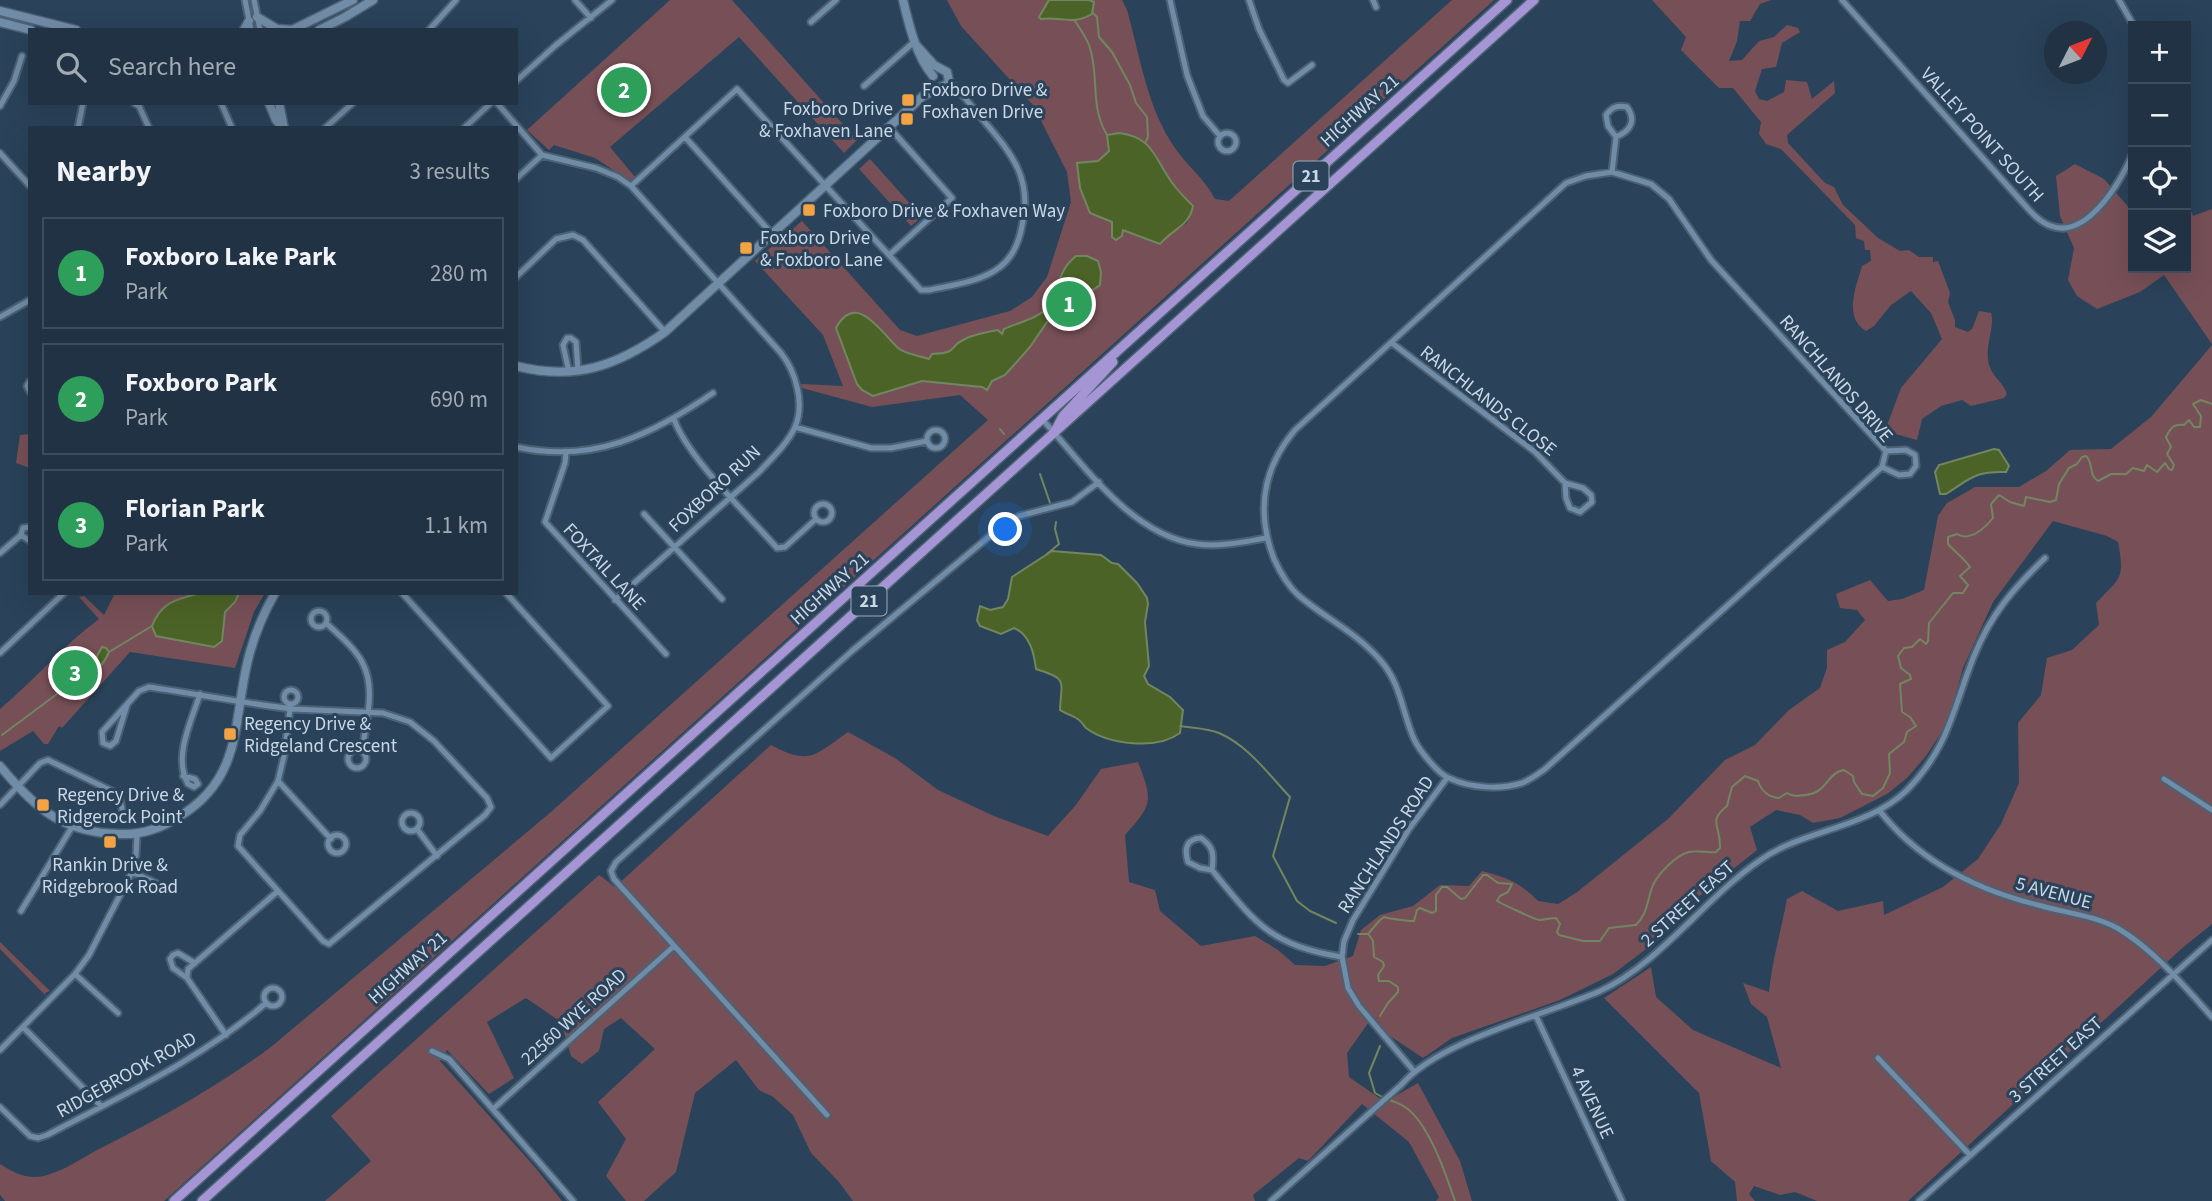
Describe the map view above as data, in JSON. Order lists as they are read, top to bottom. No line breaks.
{"streets":{"main road":["HIGHWAY 21","21"],"street":["VALLEY POINT SOUTH","RANCHLANDS DRIVE","RANCHLANDS CLOSE","FOXBORO RUN","FOXTAIL LANE","RANCHLANDS ROAD","5 AVENUE","2 STREET EAST","22560 WYE ROAD","3 STREET EAST","RIDGEBROOK ROAD","4 AVENUE"]},"crossings":[["RANCHLANDS DRIVE","RANCHLANDS CLOSE"],["RANCHLANDS DRIVE","RANCHLANDS ROAD"],["FOXBORO RUN","FOXTAIL LANE"],["RANCHLANDS ROAD","2 STREET EAST"],["5 AVENUE","2 STREET EAST"],["5 AVENUE","3 STREET EAST"],["2 STREET EAST","4 AVENUE"]],"places":{"transit":["Foxboro Drive & Foxhaven Drive","Foxboro Drive & Foxhaven Lane","Foxboro Drive & Foxhaven Way","Foxboro Drive & Foxboro Lane","Regency Drive & Ridgeland Crescent","Regency Drive & Ridgerock Point","Rankin Drive & Ridgebrook Road"]},"north":"top right","page":{"map_buttons":["+","−"],"search":"Search here","pins":["2","1","3"],"heading":["Nearby","3 results"],"list":[{"mark":"1","name":"Foxboro Lake Park","note":"Park","value":"280 m"},{"mark":"2","name":"Foxboro Park","note":"Park","value":"690 m"},{"mark":"3","name":"Florian Park","note":"Park","value":"1.1 km"}]}}
